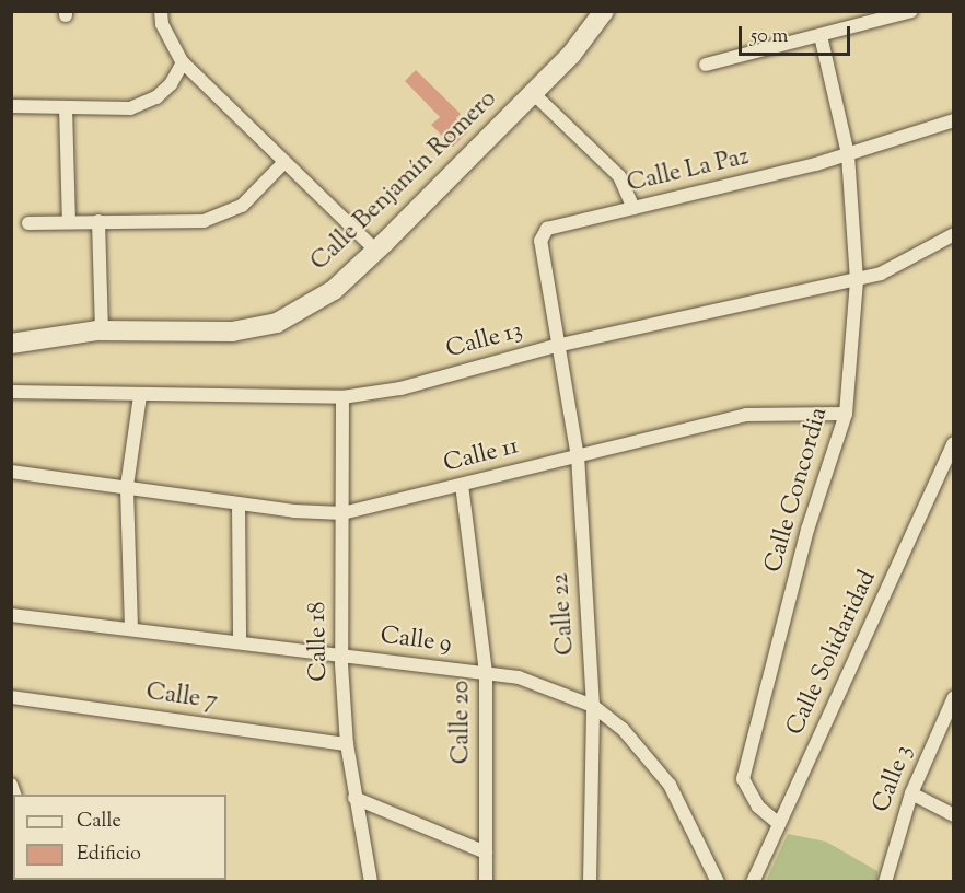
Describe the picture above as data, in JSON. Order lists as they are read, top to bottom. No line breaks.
{"streets":{"street":["Calle La Paz","Calle Benjamín Romero","Calle 13","Calle 11","Calle Concordia","Calle 22","Calle 18","Calle 9","Calle Solidaridad","Calle 7","Calle 20","Calle 3"]},"crossings":[["Calle La Paz","Calle 13"],["Calle La Paz","Calle Concordia"],["Calle La Paz","Calle 22"],["Calle 13","Calle Concordia"],["Calle 13","Calle 22"],["Calle 13","Calle 18"],["Calle 11","Calle Concordia"],["Calle 11","Calle 22"],["Calle 11","Calle 18"],["Calle 11","Calle 20"],["Calle Concordia","Calle Solidaridad"],["Calle 22","Calle 9"],["Calle 18","Calle 9"],["Calle 18","Calle 7"],["Calle 9","Calle 20"]],"legend":["Calle","Edificio"],"scale_bar":"50 m"}
